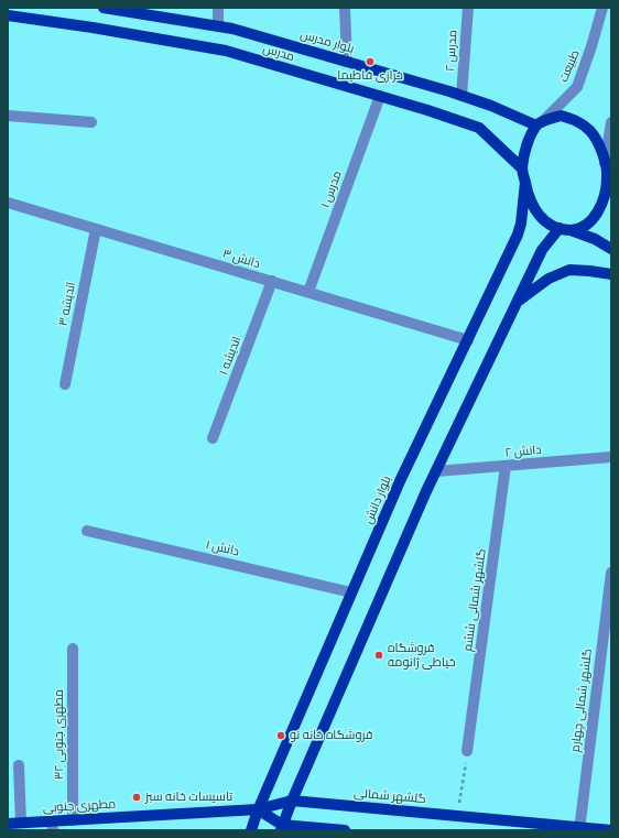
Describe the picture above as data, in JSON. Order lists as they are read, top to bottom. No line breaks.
{"streets":{"main road":["بلوار مدرس","مدرس","بلوار دانش","گلشهر شمالی","مطهری جنوبی"],"street":["مدرس ۲","طبیعت","مدرس ۱","دانش ۳","اندیشه ۳","اندیشه ۱","۲ دانش","دانش ۱","گلشهر شمالی ششم","گلشهر شمالی چهارم","مطهری جنوبی ۳۲"]},"crossings":[["بلوار مدرس","مدرس ۲"],["بلوار مدرس","مدرس"],["بلوار مدرس","طبیعت"],["بلوار مدرس","بلوار دانش"],["مدرس","طبیعت"],["مدرس","مدرس ۱"],["مدرس","بلوار دانش"],["طبیعت","بلوار دانش"],["مدرس ۱","دانش ۳"],["دانش ۳","اندیشه ۳"],["دانش ۳","اندیشه ۱"],["دانش ۳","بلوار دانش"],["۲ دانش","گلشهر شمالی ششم"],["بلوار دانش","دانش ۱"],["بلوار دانش","گلشهر شمالی"],["بلوار دانش","مطهری جنوبی"],["گلشهر شمالی چهارم","گلشهر شمالی"],["مطهری جنوبی ۳۲","مطهری جنوبی"],["گلشهر شمالی","مطهری جنوبی"]],"places":["خرازی فاطیما","فروشگاه خیاطی ژانومه","فروشگاه خانه نو","تاسیسات خانه سبز"]}
